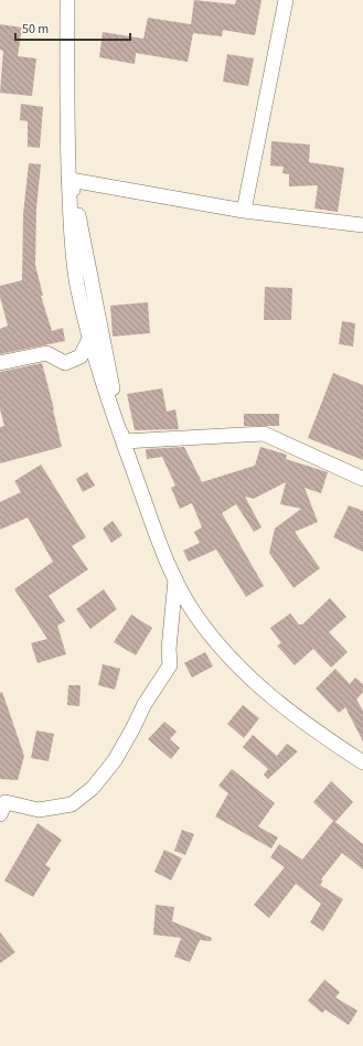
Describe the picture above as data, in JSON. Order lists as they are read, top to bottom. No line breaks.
{"scale_bar":"50 m"}
